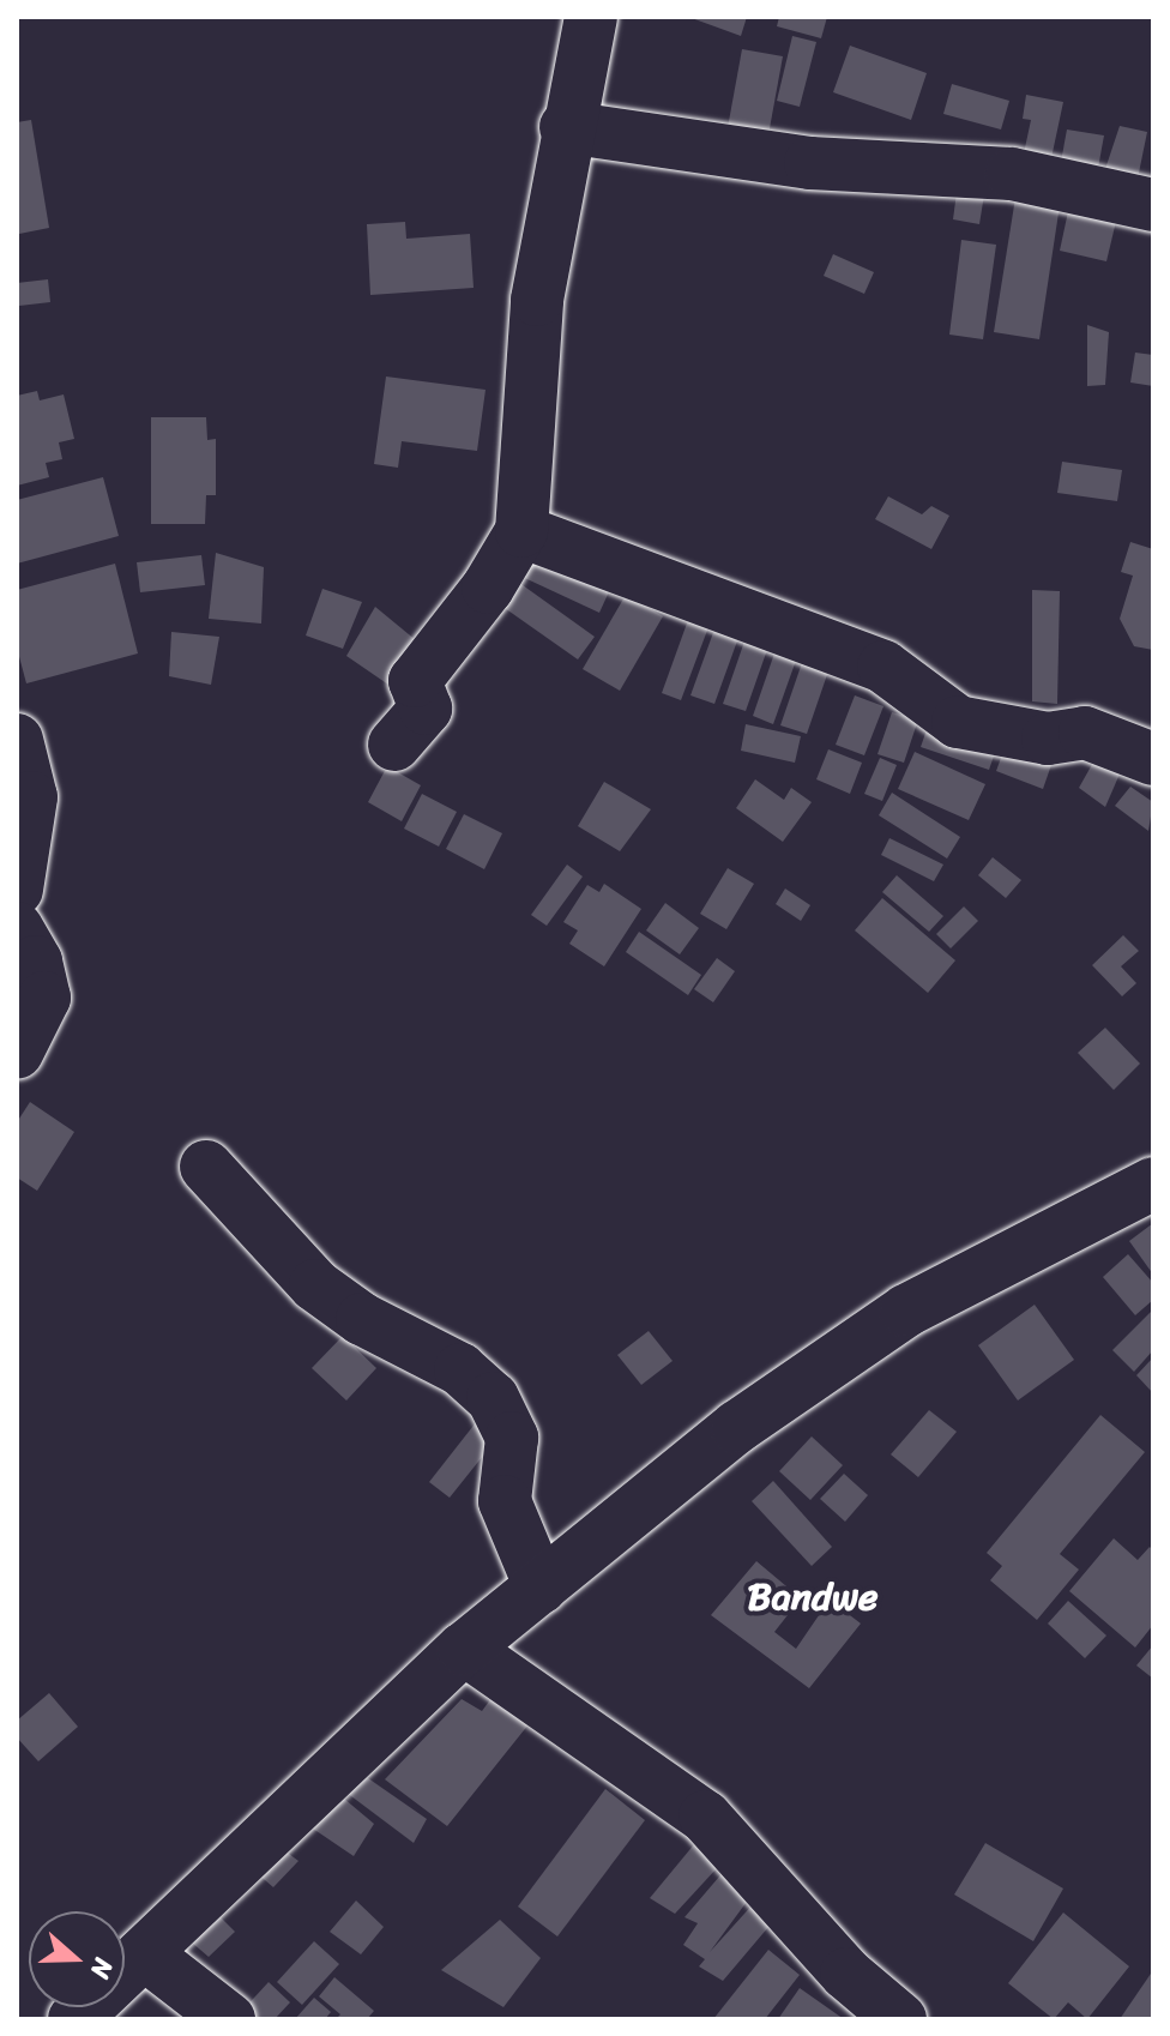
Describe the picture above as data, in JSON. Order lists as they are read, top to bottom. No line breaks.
{"districts":["Bandwe"],"north":"right"}
